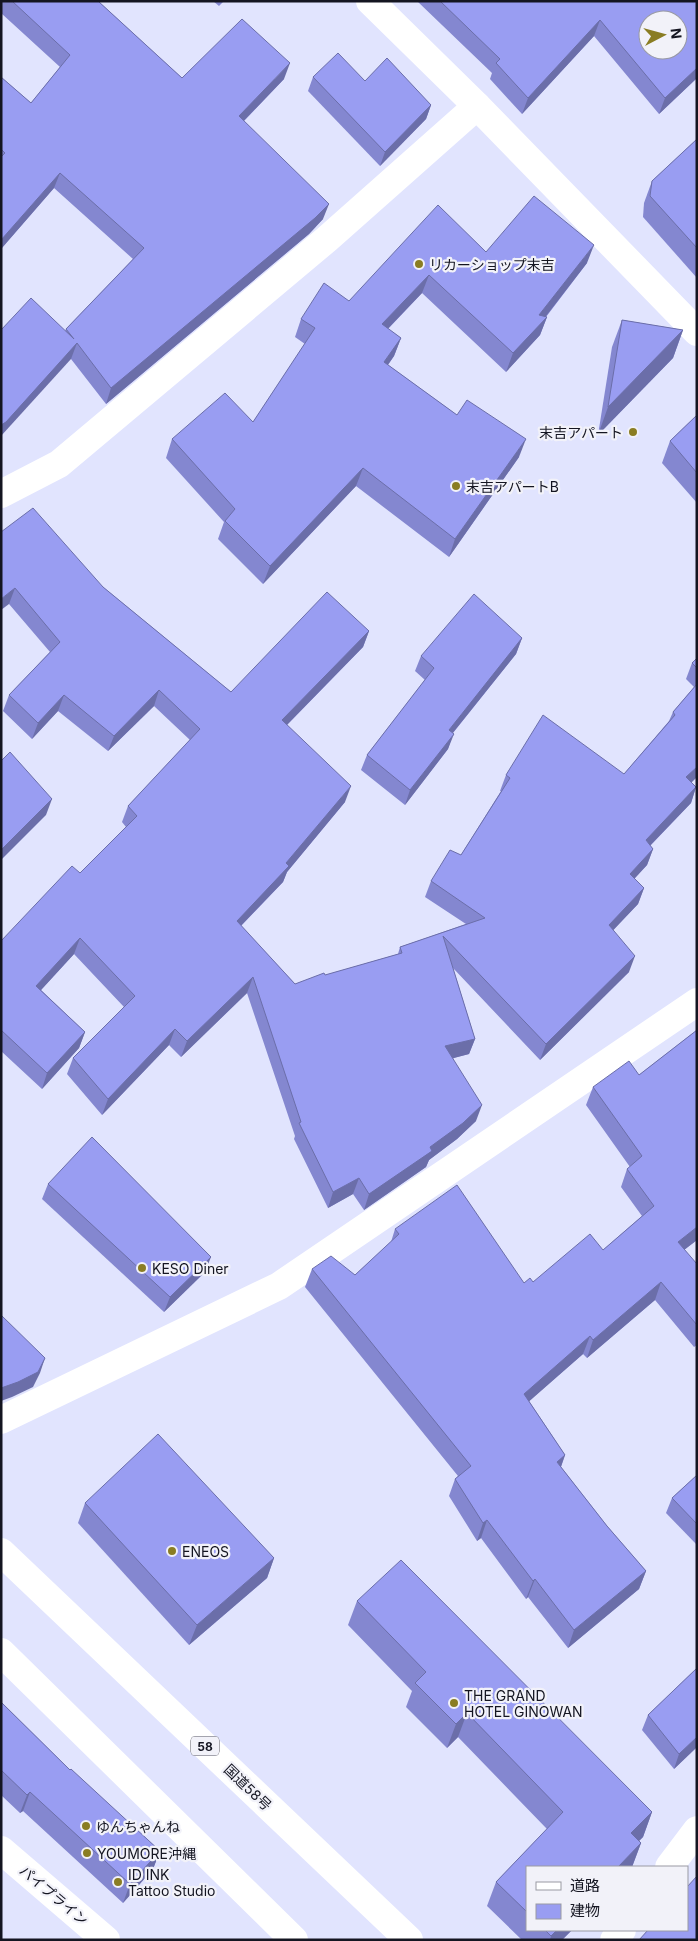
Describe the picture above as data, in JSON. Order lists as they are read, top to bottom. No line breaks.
{"streets":{"main road":["58","国道58号","パイプライン"]},"places":["リカーショップ末吉","末吉アパート","末吉アパートB","KESO Diner","ENEOS","THE GRAND HOTEL GINOWAN","ゆんちゃんね","YOUMORE沖縄","ID INK Tattoo Studio"],"legend":["道路","建物"],"north":"right"}
